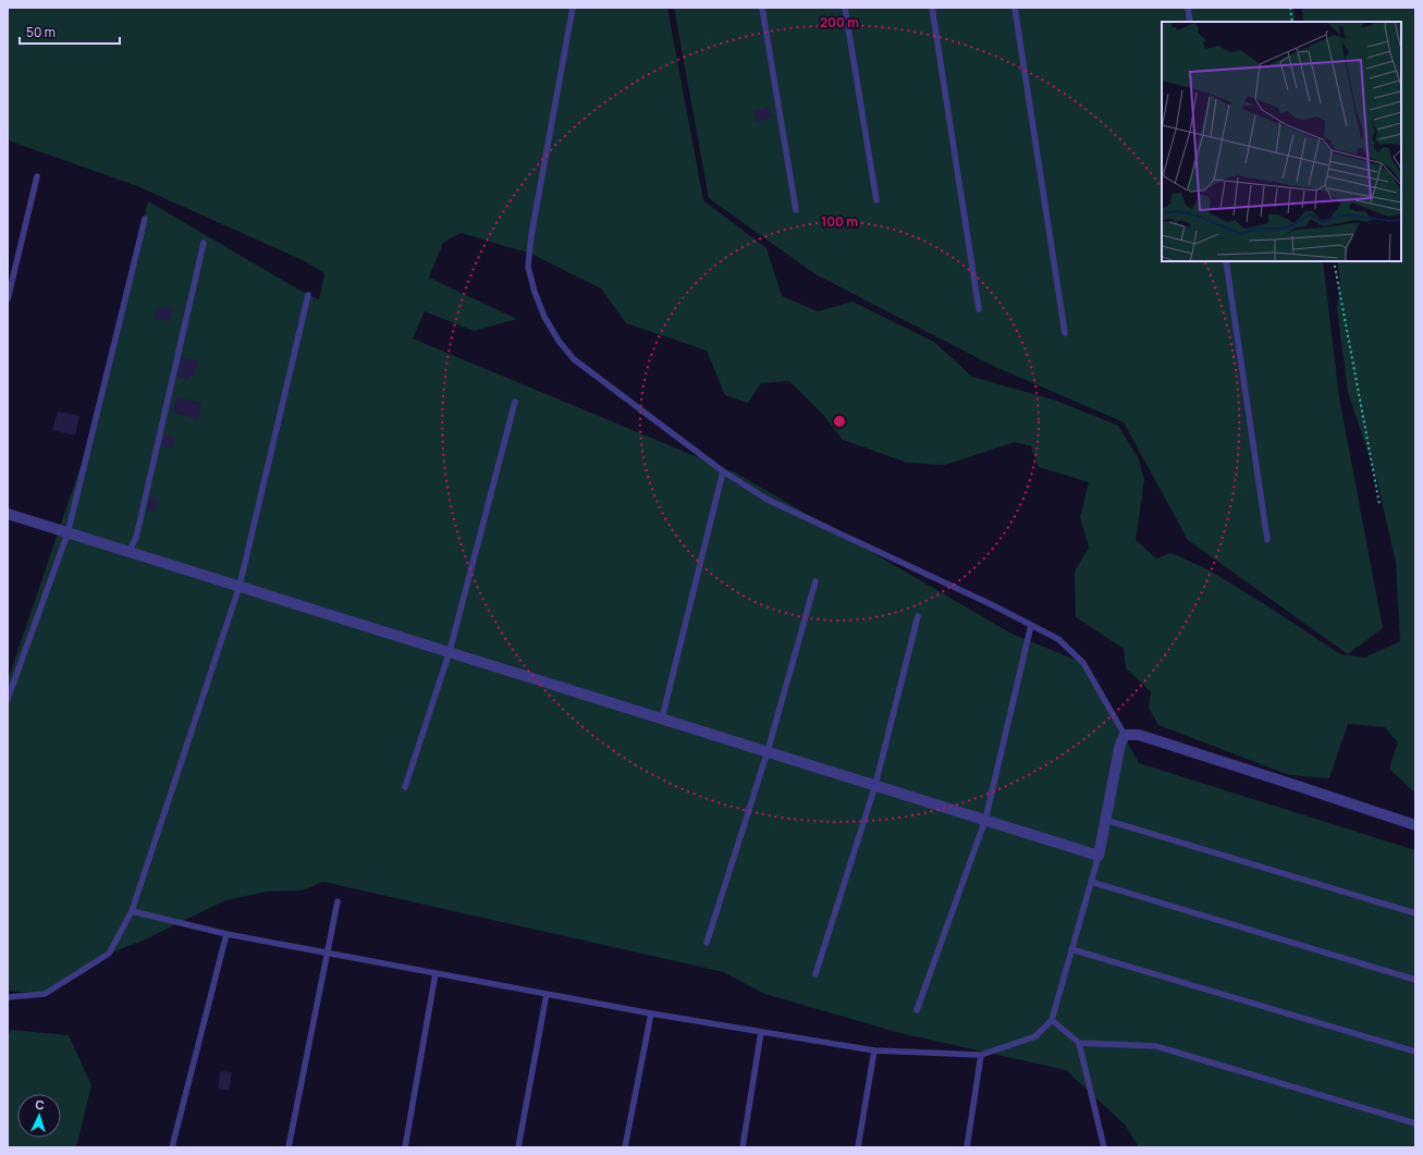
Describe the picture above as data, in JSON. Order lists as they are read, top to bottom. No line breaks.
{"scale_bar":"50 m","north":"top","rings":["200 m","100 m"]}
